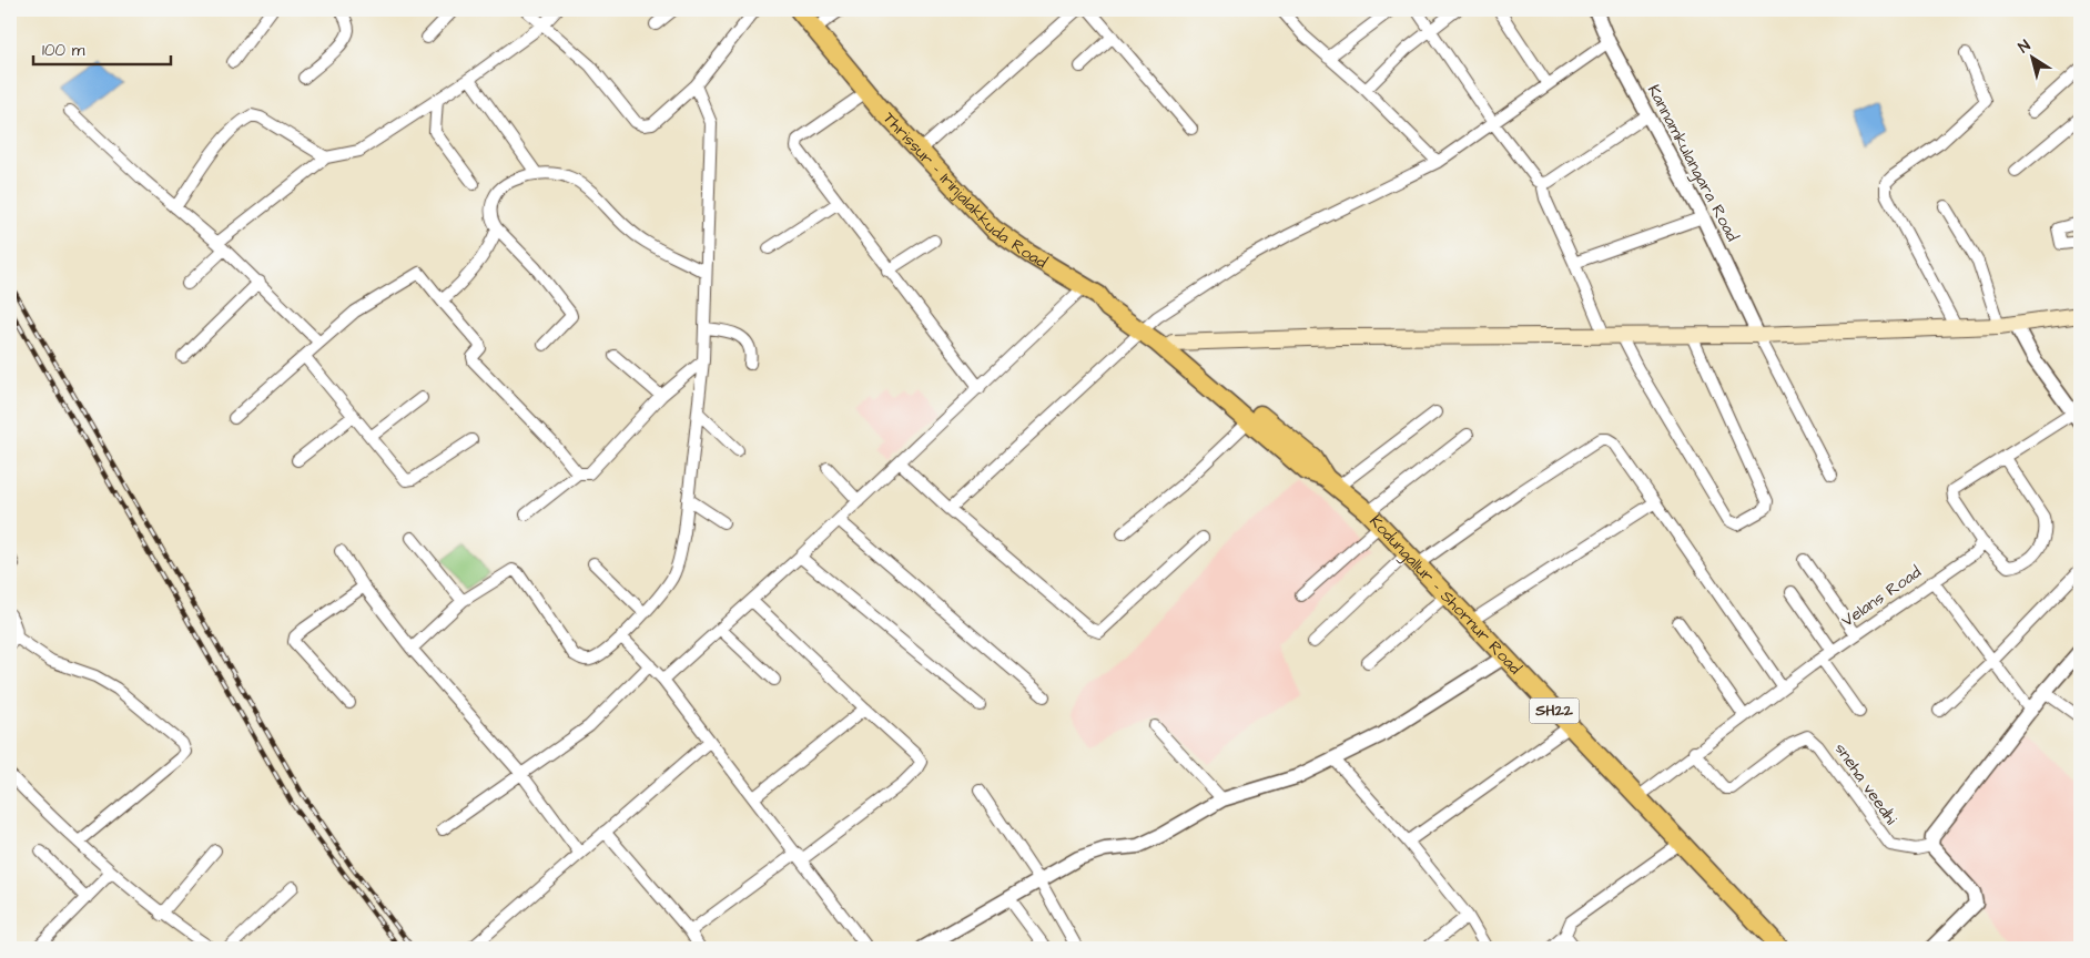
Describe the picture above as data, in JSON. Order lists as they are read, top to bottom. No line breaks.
{"streets":{"main road":["Thrissur - Irinjalakkuda Road","Kodungallur - Shornur Road","SH22"],"street":["Kannamkulangara Road","Velans Road","sneha veedhi"]},"crossings":[["Thrissur - Irinjalakkuda Road","Kodungallur - Shornur Road"],["Kodungallur - Shornur Road","Velans Road"],["Velans Road","sneha veedhi"]],"scale_bar":"100 m","north":"top left"}
